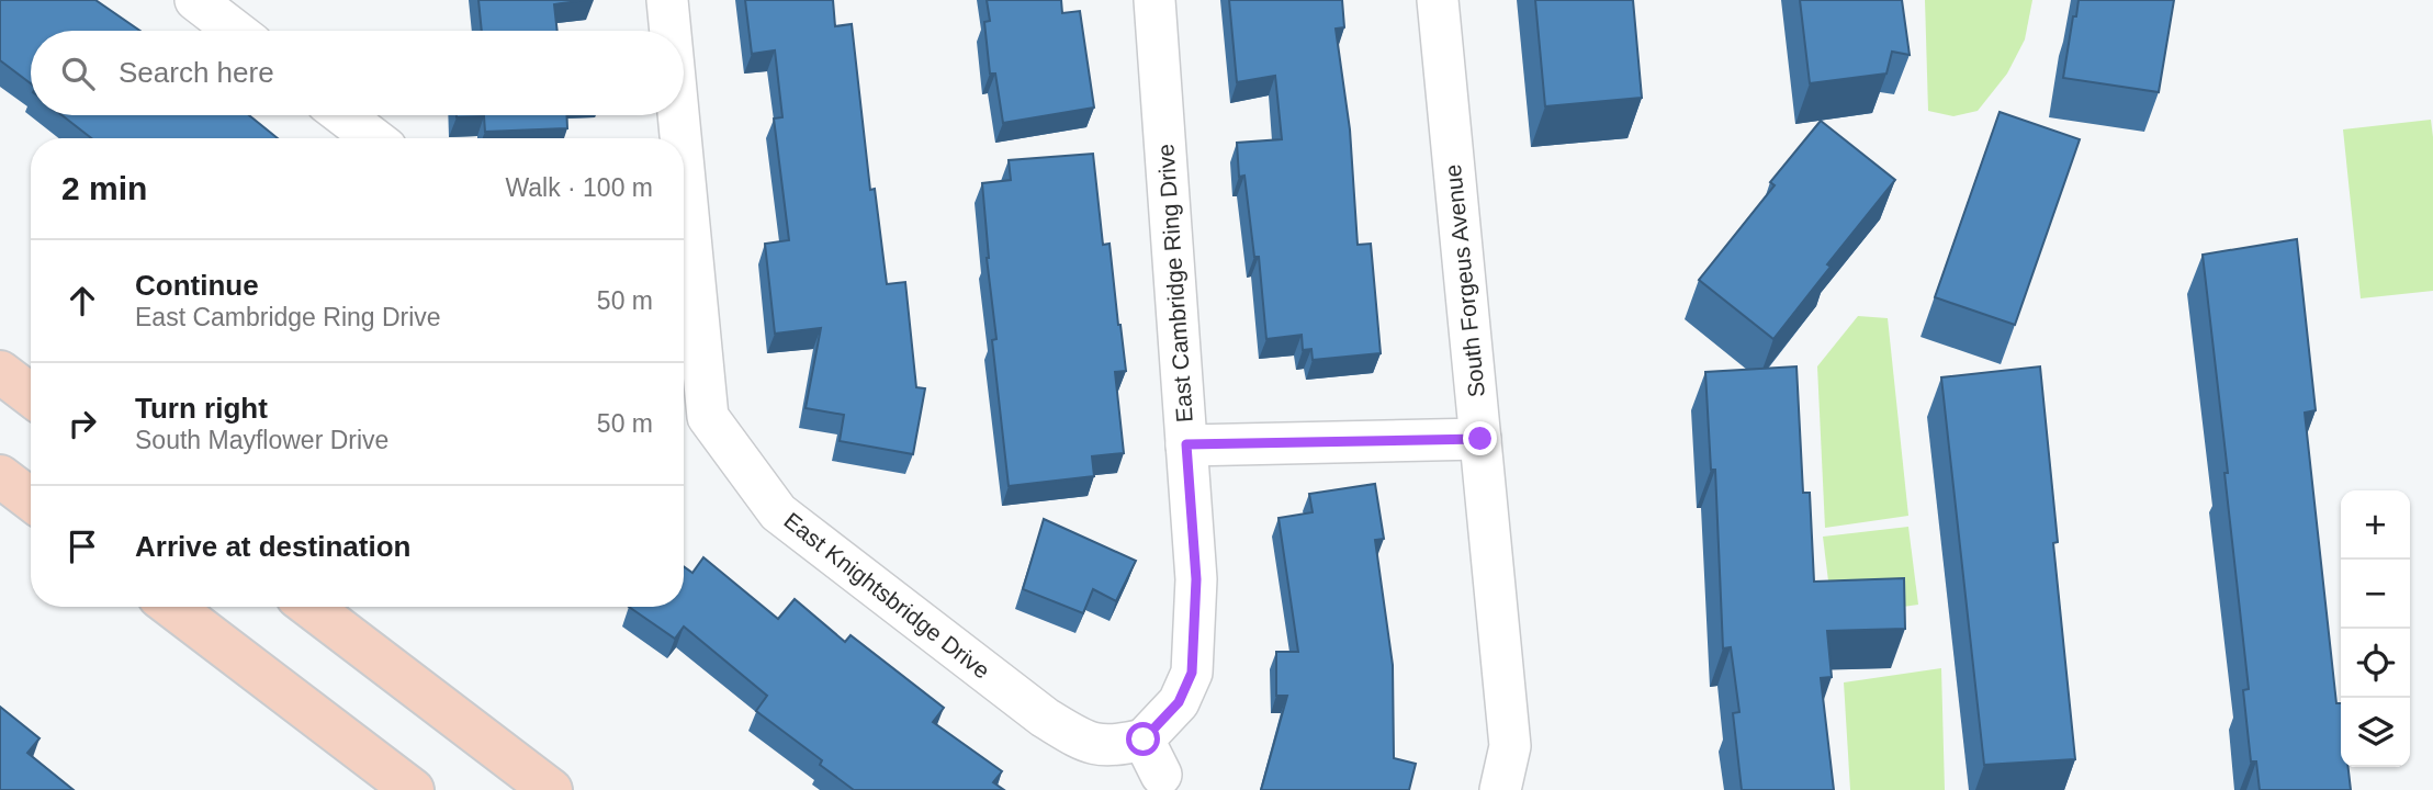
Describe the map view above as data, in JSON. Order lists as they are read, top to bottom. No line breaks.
{"streets":{"street":["South Forgeus Avenue","East Cambridge Ring Drive","East Knightsbridge Drive"]},"crossings":[["East Cambridge Ring Drive","East Knightsbridge Drive"]],"page":{"search":"Search here","heading":["2 min","Walk · 100 m"],"list":[["Continue","East Cambridge Ring Drive","50 m"],["Turn right","South Mayflower Drive","50 m"],"Arrive at destination"],"map_buttons":["+","−"]}}
